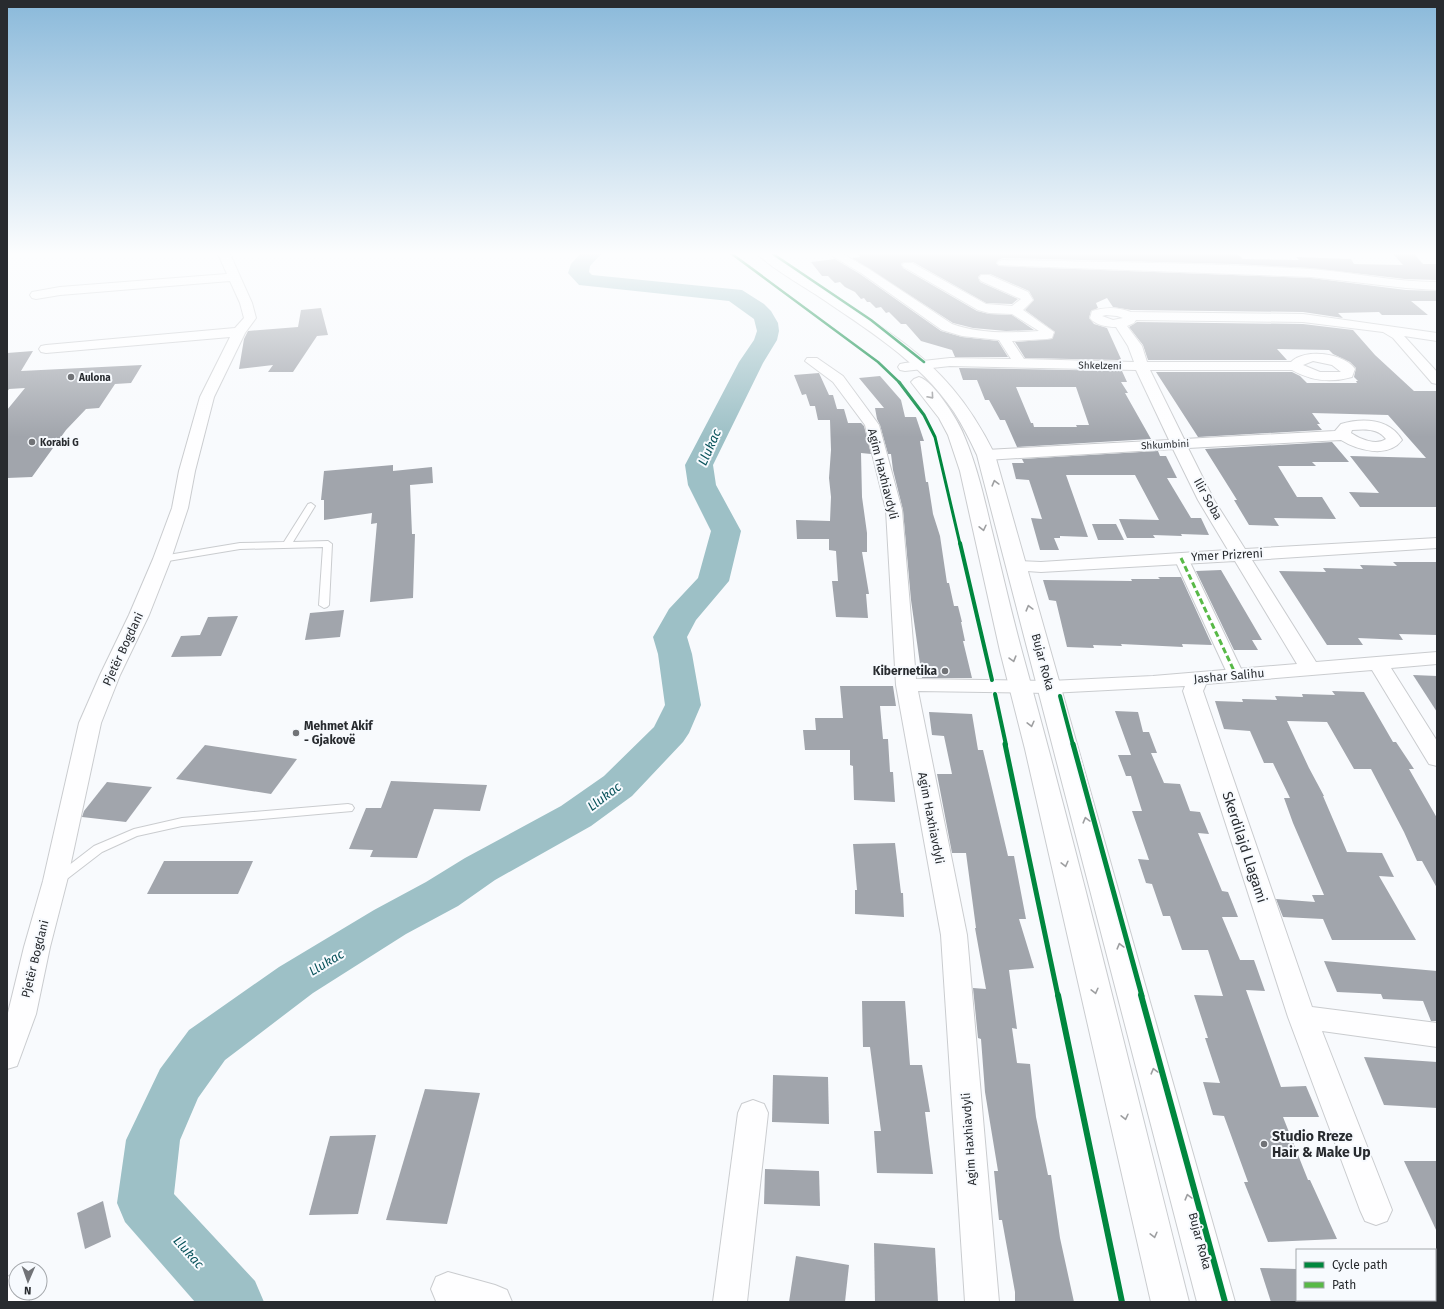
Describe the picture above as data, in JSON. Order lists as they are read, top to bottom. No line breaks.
{"streets":{"main road":["Bujar Roka"],"street":["Shkelzeni","Shkumbini","Agim Haxhiavdyli","Ilir Soba","Ymer Prizreni","Pjetër Bogdani","Jashar Salihu","Skerdilajd Llagami"]},"crossings":[["Shkelzeni","Ilir Soba"],["Shkelzeni","Bujar Roka"],["Shkumbini","Ilir Soba"],["Shkumbini","Bujar Roka"],["Ilir Soba","Ymer Prizreni"],["Ilir Soba","Jashar Salihu"],["Ymer Prizreni","Bujar Roka"],["Bujar Roka","Jashar Salihu"],["Jashar Salihu","Skerdilajd Llagami"]],"water":["Llukac"],"places":["Aulona","Korabi G","Kibernetika","Mehmet Akif - Gjakovë","Studio Rreze Hair & Make Up"],"legend":["Cycle path","Path"],"north":"bottom"}
